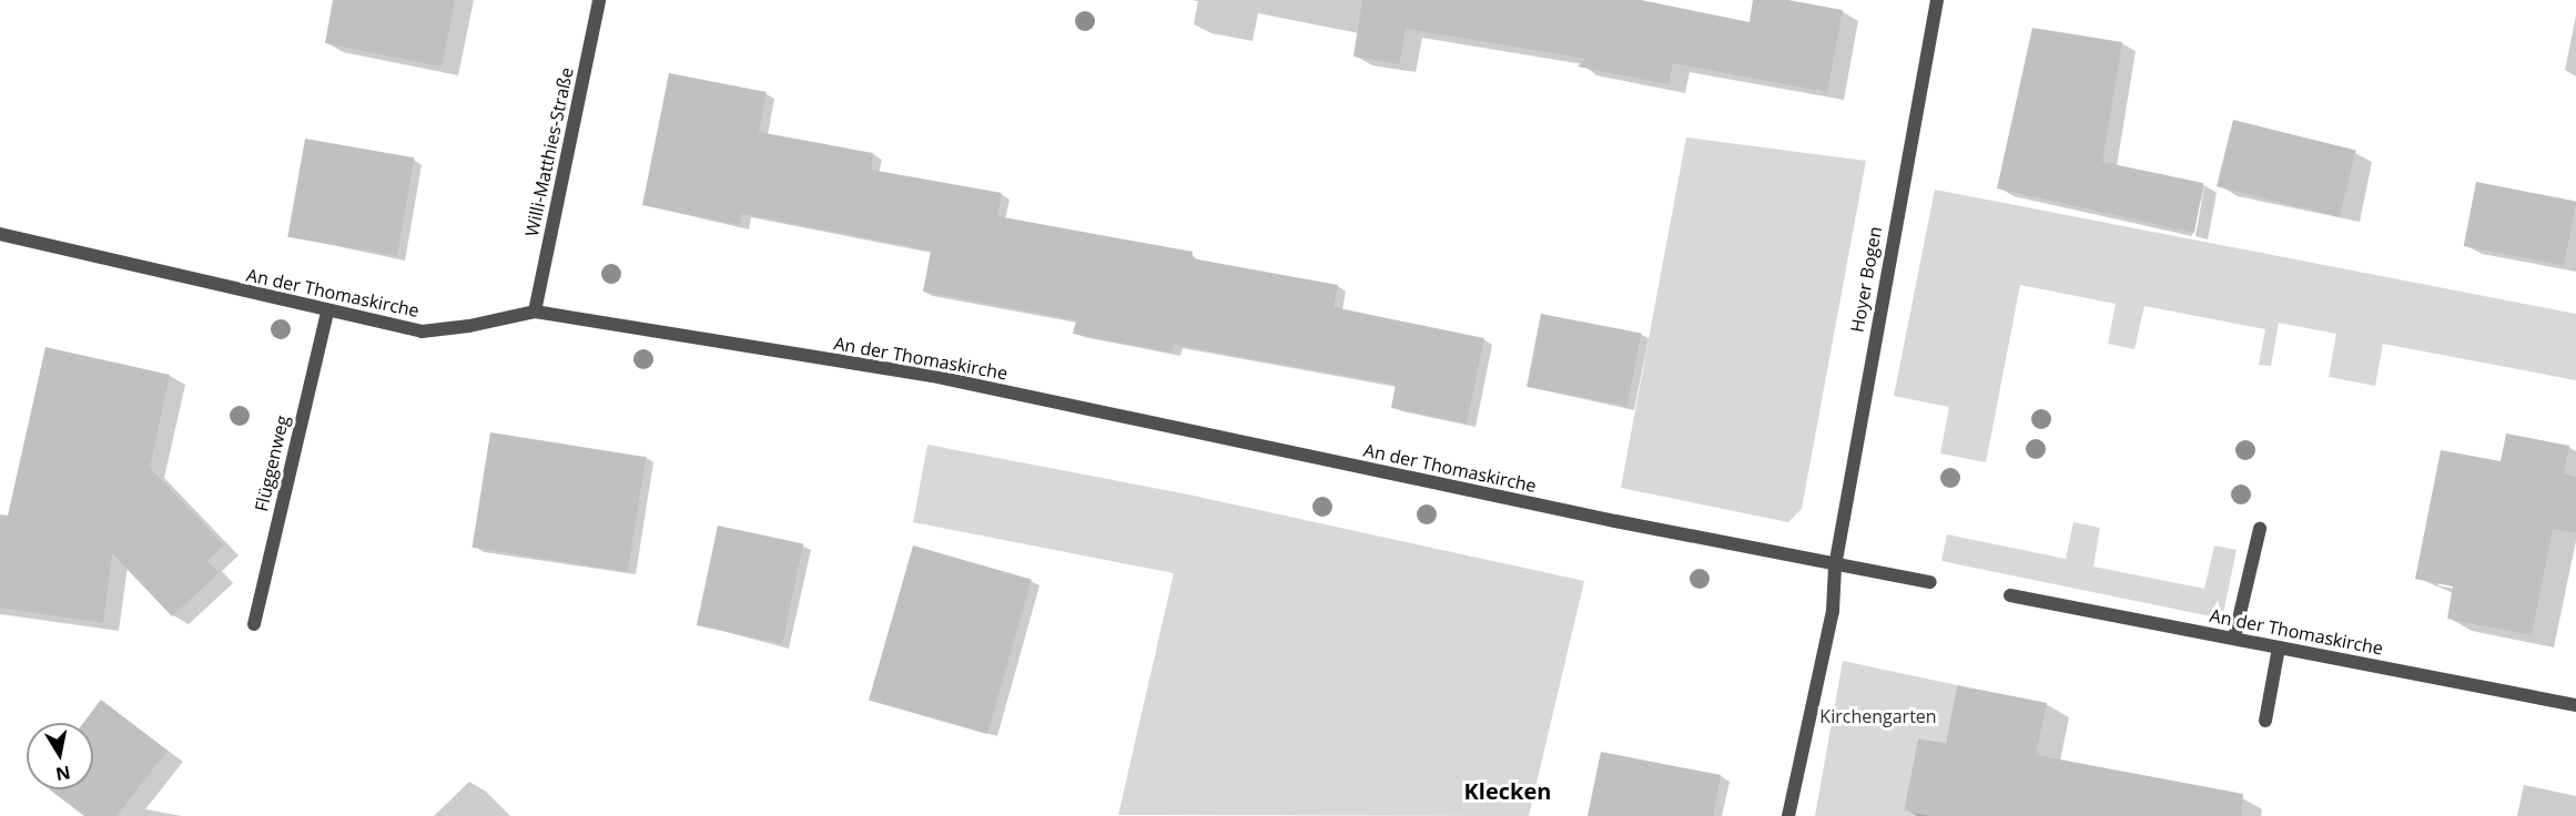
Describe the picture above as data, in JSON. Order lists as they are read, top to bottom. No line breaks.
{"streets":{"street":["Willi-Matthies-Straße","Hoyer Bogen","An der Thomaskirche","Flüggenweg"]},"crossings":[["Willi-Matthies-Straße","An der Thomaskirche"],["Hoyer Bogen","An der Thomaskirche"],["An der Thomaskirche","Flüggenweg"]],"districts":["Klecken"],"parks":["Kirchengarten"],"north":"bottom"}
